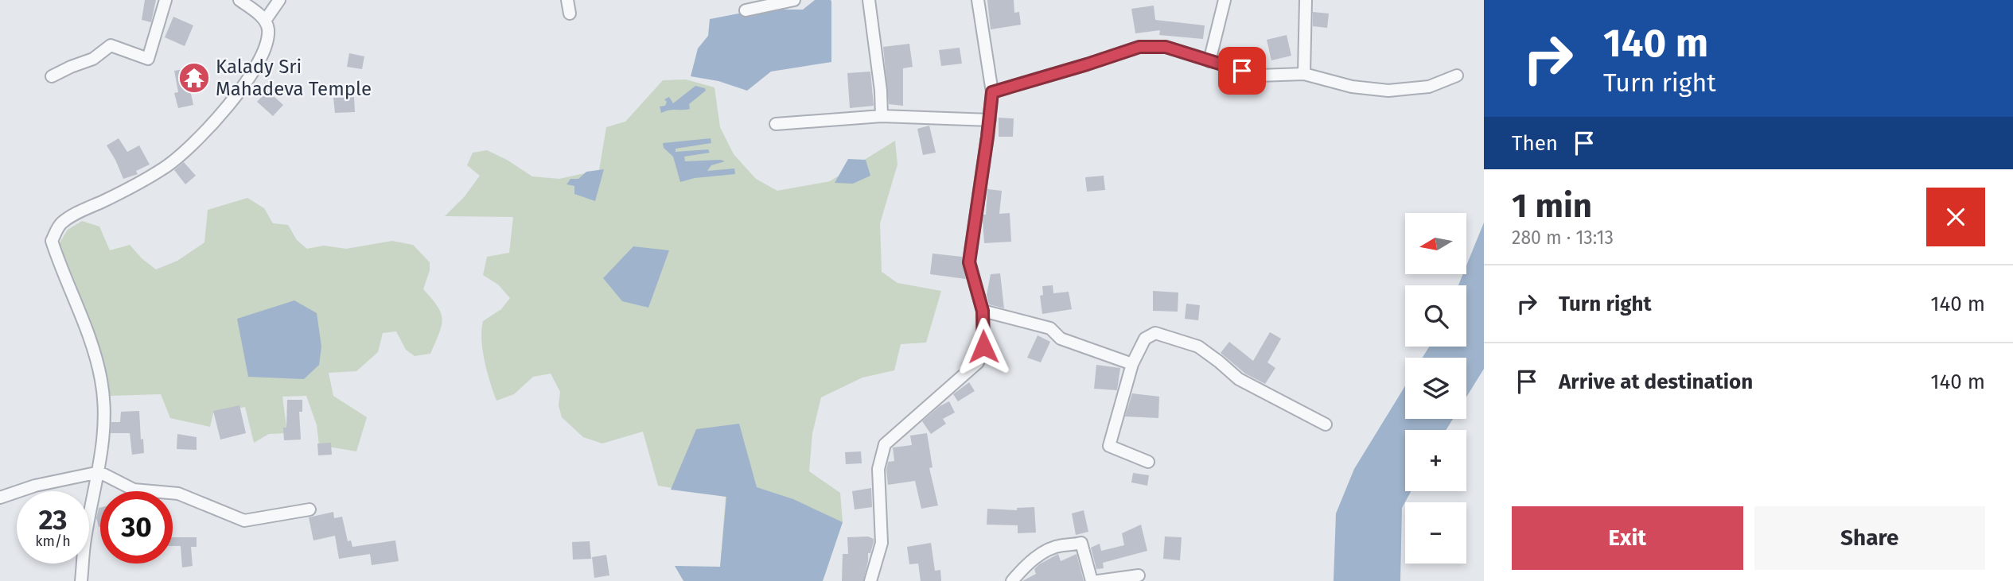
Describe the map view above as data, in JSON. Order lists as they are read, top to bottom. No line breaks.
{"places":{"temple":["Kalady Sri Mahadeva Temple"]},"north":"left","page":{"turn":["140 m","Turn right"],"then":"Then","heading":["1 min","280 m · 13:13"],"map_buttons":["+","−"],"list":[{"name":"Turn right","value":"140 m"},{"name":"Arrive at destination","value":"140 m"}],"speed":"23 km/h","limit":"30","buttons":["Exit","Share"]}}
